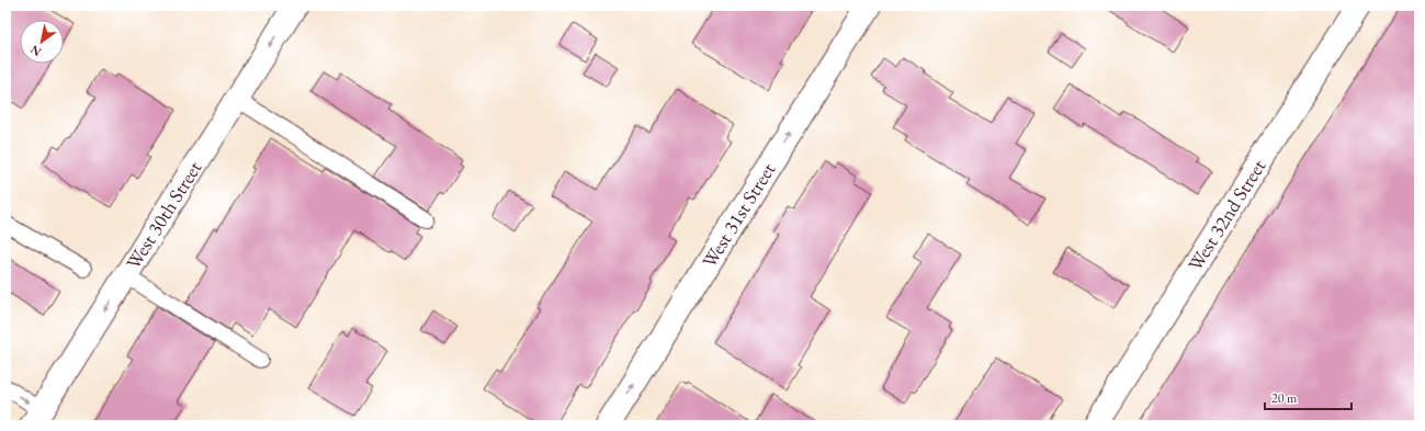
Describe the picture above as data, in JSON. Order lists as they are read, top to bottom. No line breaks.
{"streets":{"street":["West 30th Street","West 31st Street","West 32nd Street"]},"one_way":["West 30th Street","West 31st Street"],"scale_bar":"20 m","north":"bottom left"}
